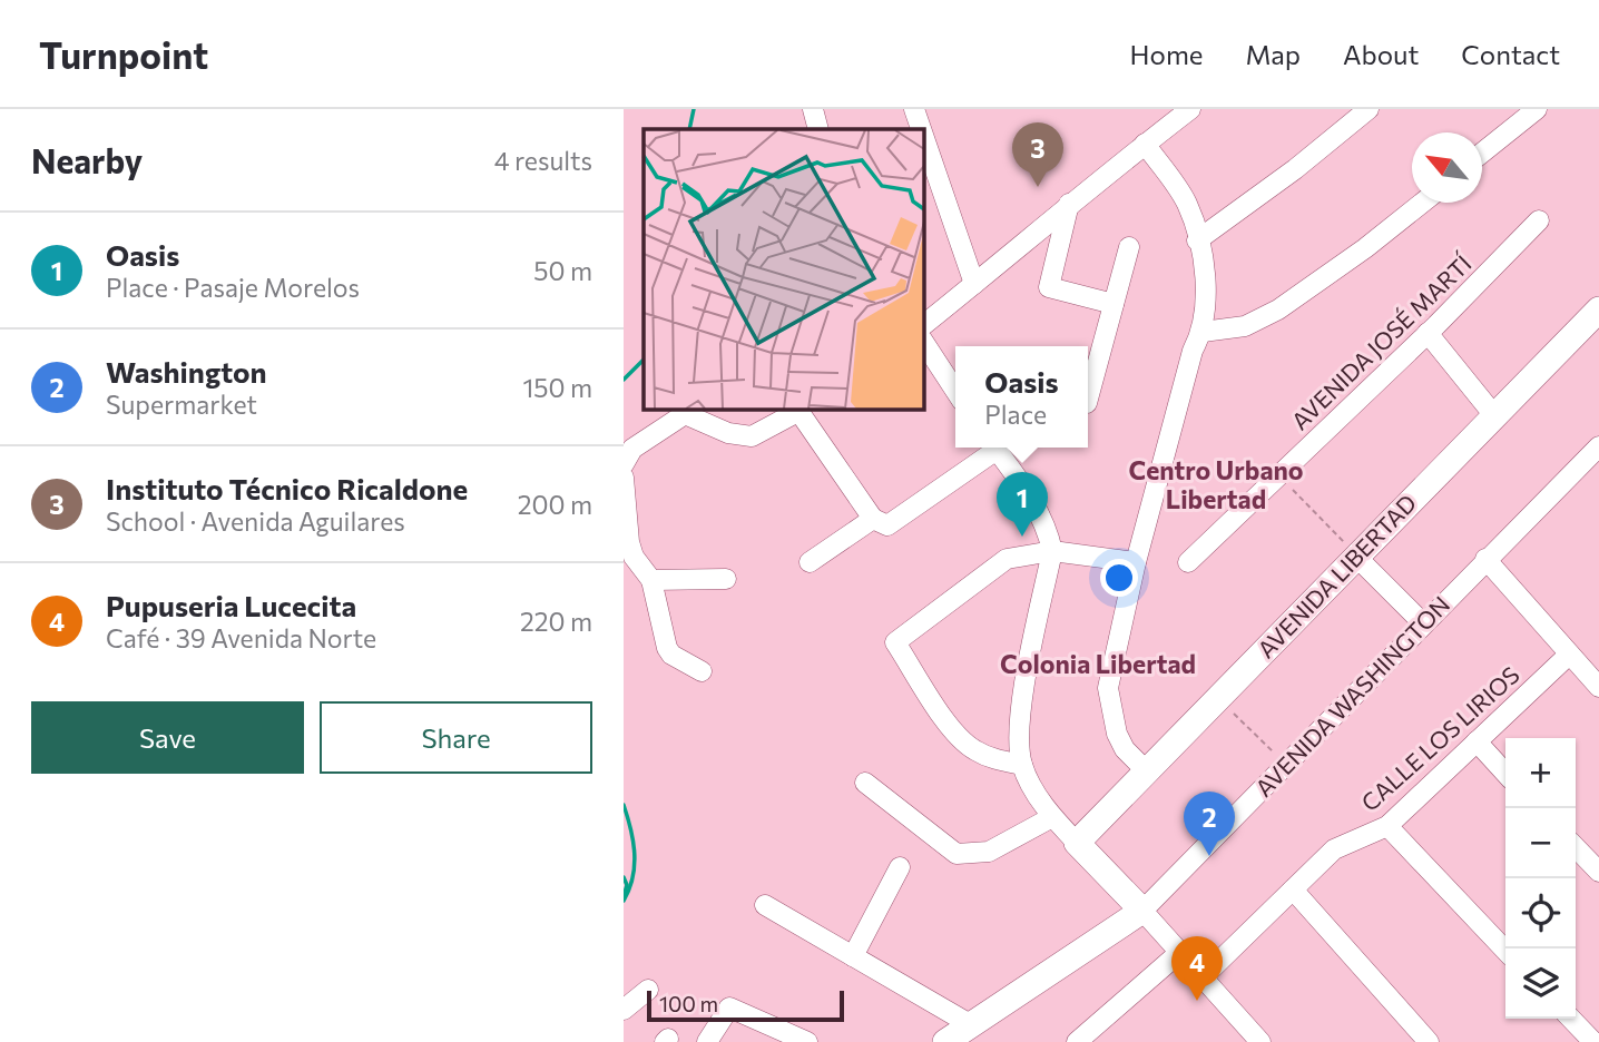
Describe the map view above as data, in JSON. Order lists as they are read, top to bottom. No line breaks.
{"streets":{"main road":["AVENIDA LIBERTAD","AVENIDA WASHINGTON"],"street":["AVENIDA JOSÉ MARTÍ","CALLE LOS LIRIOS"]},"districts":["Centro Urbano Libertad","Colonia Libertad"],"scale_bar":"100 m","north":"top left","page":{"header":"Turnpoint","nav":["Home","Map","About","Contact"],"heading":["Nearby","4 results"],"pins":["3","1","2","4"],"list":[{"mark":"1","name":"Oasis","note":"Place · Pasaje Morelos","value":"50 m"},{"mark":"2","name":"Washington","note":"Supermarket","value":"150 m"},{"mark":"3","name":"Instituto Técnico Ricaldone","note":"School · Avenida Aguilares","value":"200 m"},{"mark":"4","name":"Pupuseria Lucecita","note":"Café · 39 Avenida Norte","value":"220 m"}],"popup":["Oasis","Place"],"buttons":["Save","Share"],"map_buttons":["+","−"],"scale":"100 m"}}
